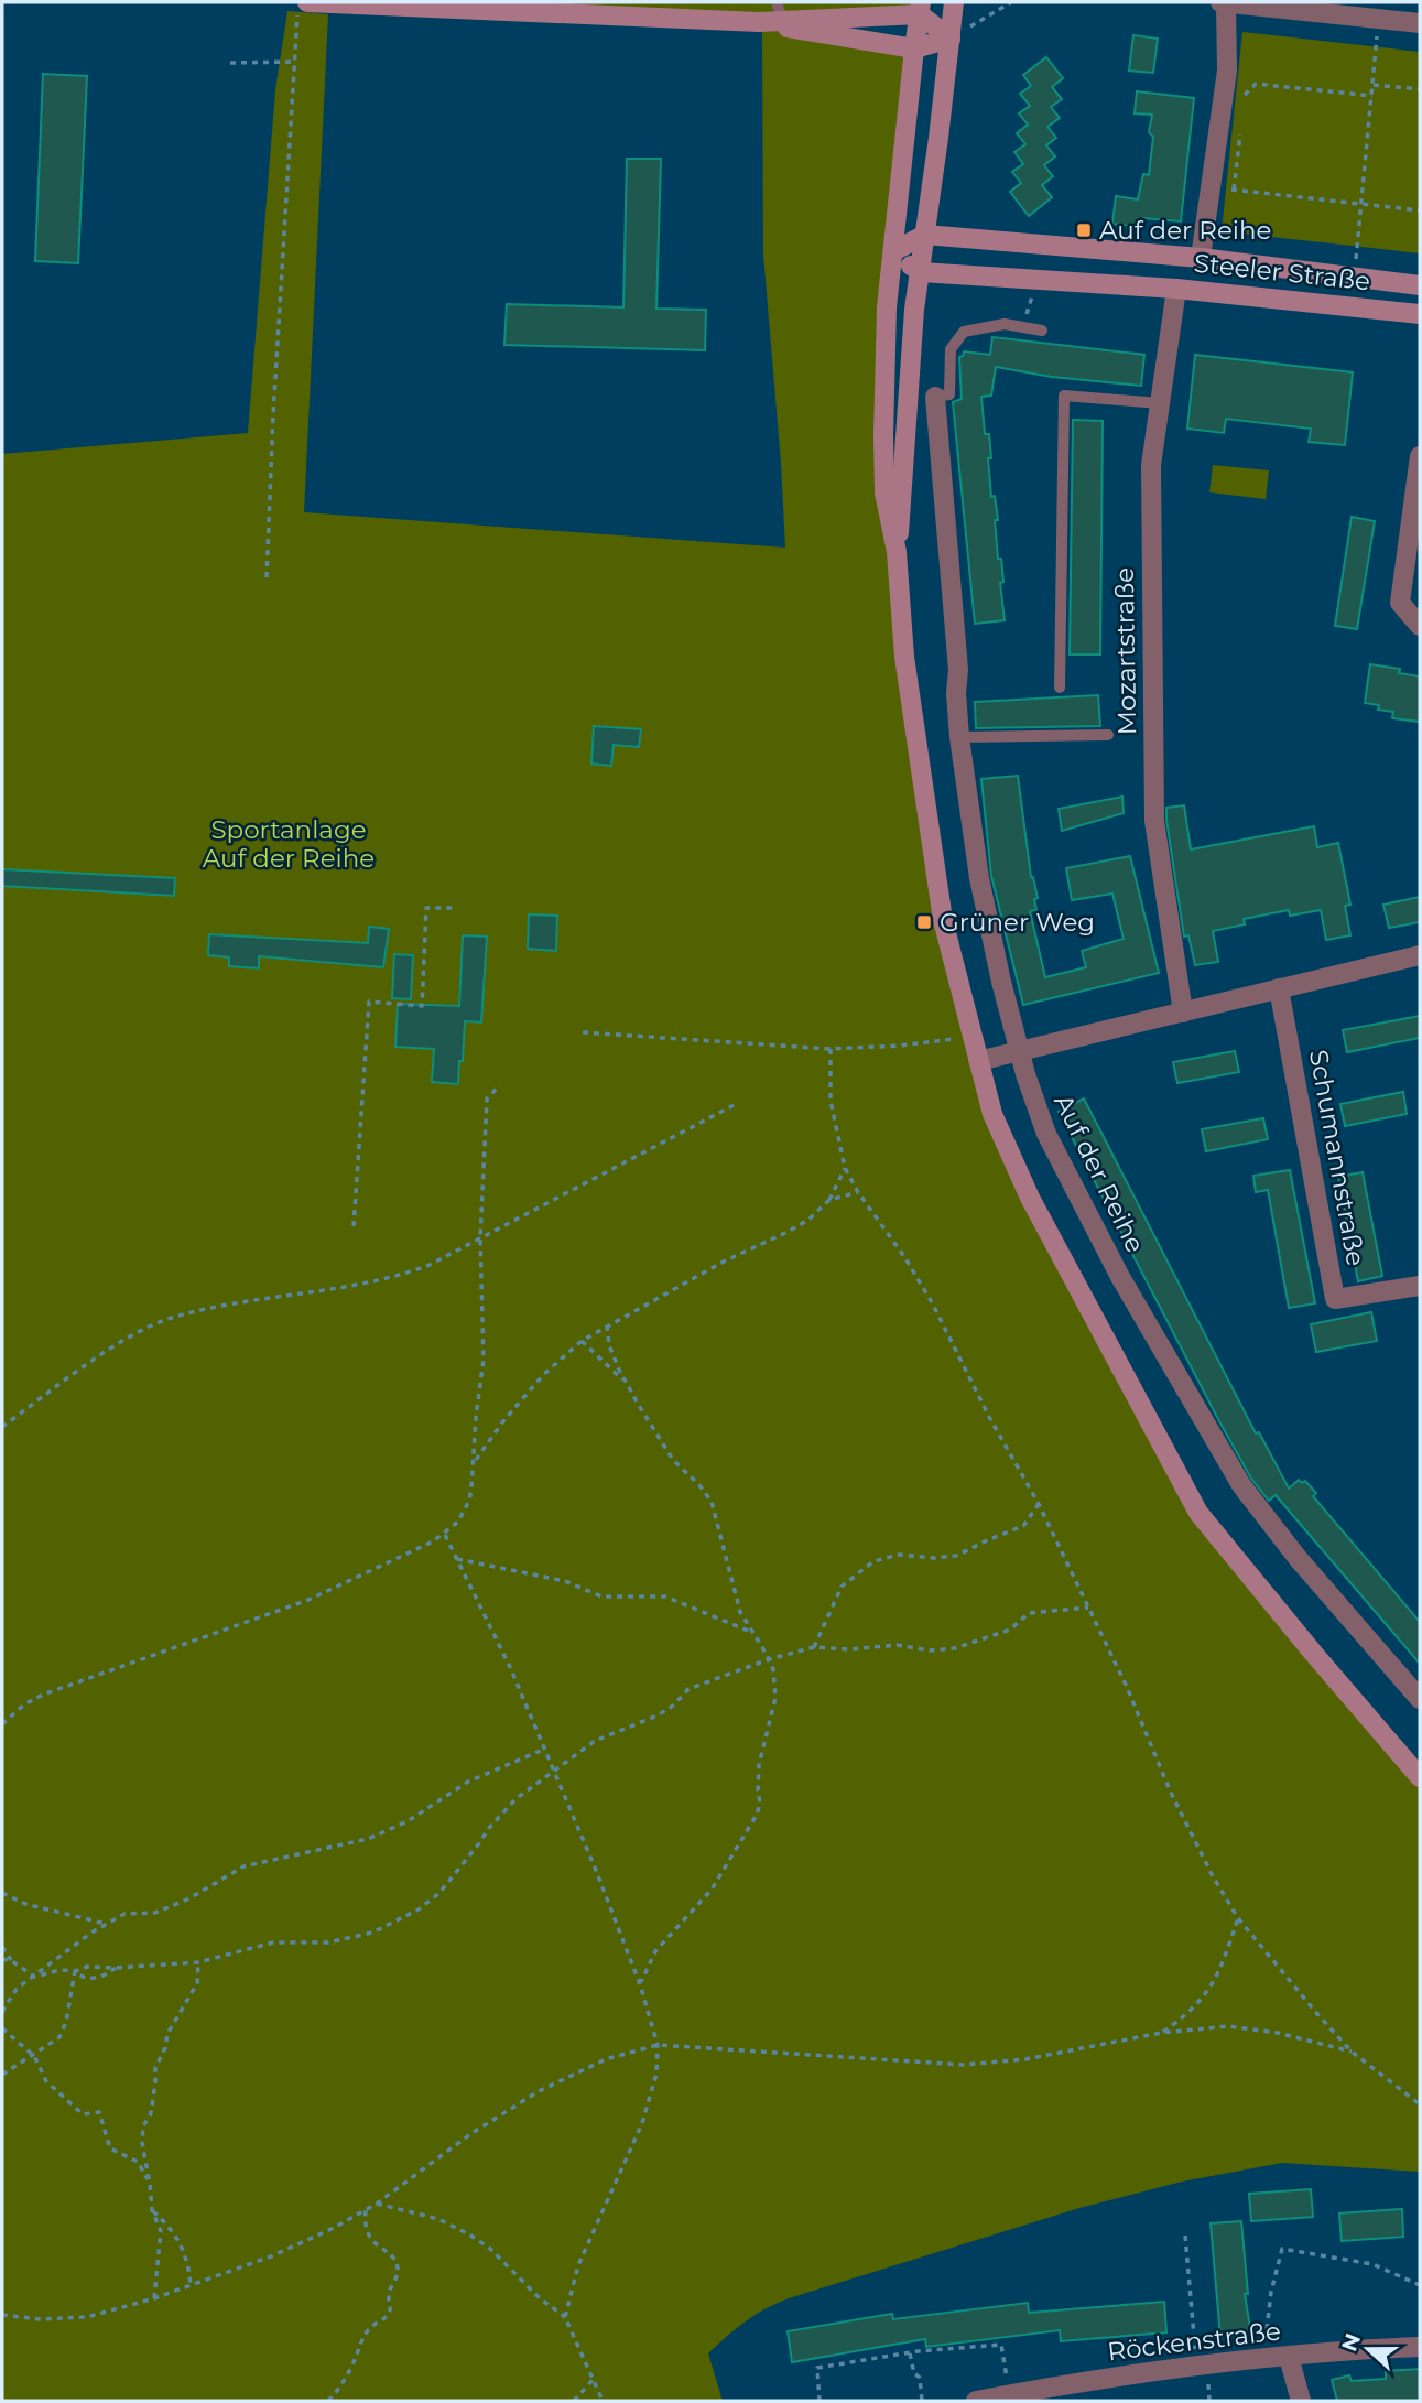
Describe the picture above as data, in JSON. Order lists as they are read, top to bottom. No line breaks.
{"streets":{"main road":["Steeler Straße"],"street":["Mozartstraße","Schumannstraße","Auf der Reihe","Röckenstraße"]},"crossings":[["Steeler Straße","Mozartstraße"]],"parks":["Sportanlage Auf der Reihe"],"places":{"transit":["Auf der Reihe","Grüner Weg"]},"north":"left"}
